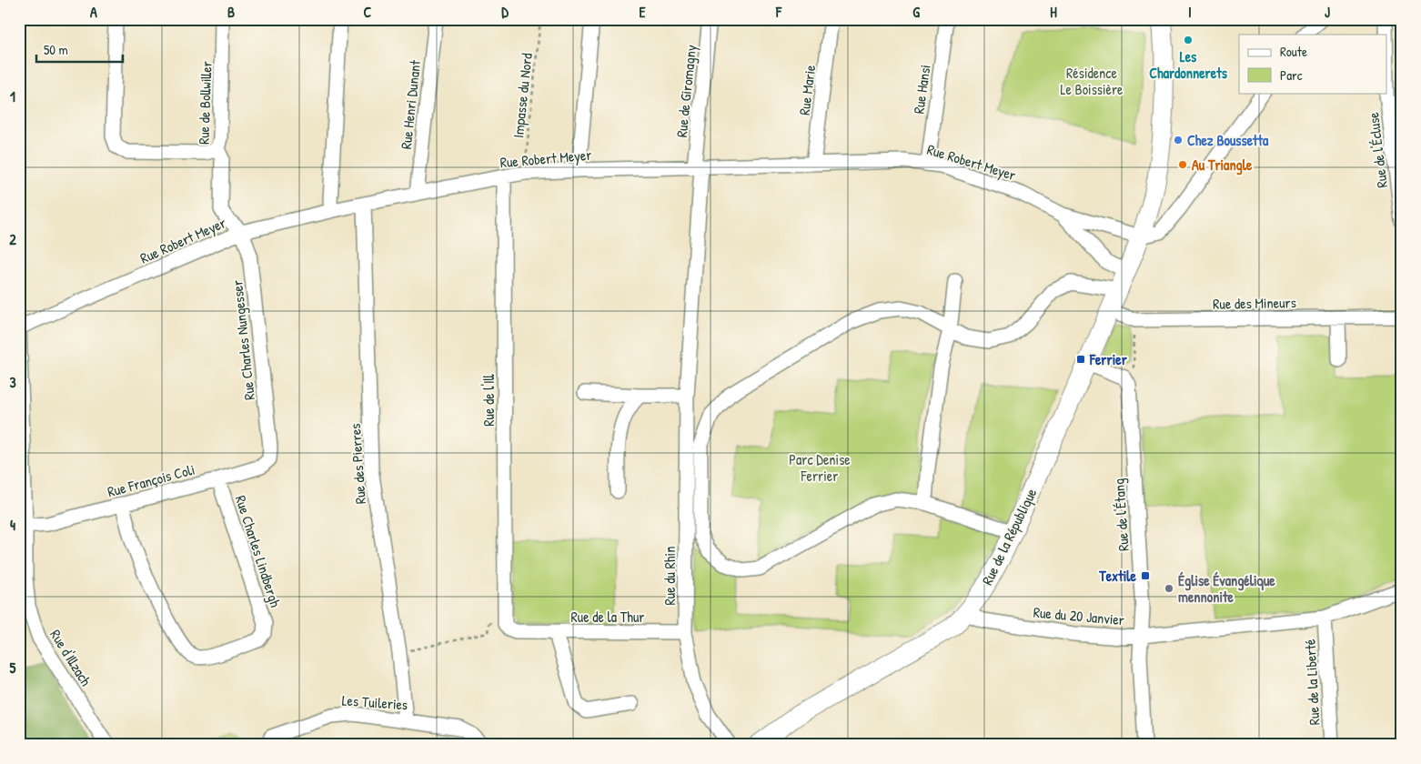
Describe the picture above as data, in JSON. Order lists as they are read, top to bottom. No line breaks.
{"streets":{"main road":["Rue de la République"],"street":["Rue Hansi","Rue Marie","Rue de Giromagny","Rue de Bollwiller","Rue Henri Dunant","Rue de l'Écluse","Rue Robert Meyer","Rue des Mineurs","Rue Charles Nungesser","Rue de l'Ill","Rue des Pierres","Rue François Coli","Rue de l'Étang","Rue Charles Lindbergh","Rue du Rhin","Rue du 20 Janvier","Rue de la Thur","Rue d'Illzach","Rue de la Liberté","Les Tuileries"],"path":["Impasse du Nord"]},"crossings":[["Rue Hansi","Rue Robert Meyer"],["Rue Marie","Rue Robert Meyer"],["Rue de Giromagny","Rue Robert Meyer"],["Rue de Giromagny","Rue du Rhin"],["Impasse du Nord","Rue Robert Meyer"],["Rue de Bollwiller","Rue Robert Meyer"],["Rue de Bollwiller","Rue Charles Nungesser"],["Rue Henri Dunant","Rue Robert Meyer"],["Rue Robert Meyer","Rue Charles Nungesser"],["Rue Robert Meyer","Rue de l'Ill"],["Rue Robert Meyer","Rue des Pierres"],["Rue Robert Meyer","Rue de la République"],["Rue Robert Meyer","Rue du Rhin"],["Rue Robert Meyer","Rue d'Illzach"],["Rue des Mineurs","Rue de la République"],["Rue Charles Nungesser","Rue François Coli"],["Rue de l'Ill","Rue de la Thur"],["Rue des Pierres","Les Tuileries"],["Rue François Coli","Rue Charles Lindbergh"],["Rue François Coli","Rue d'Illzach"],["Rue de l'Étang","Rue du 20 Janvier"],["Rue de la République","Rue du 20 Janvier"],["Rue du Rhin","Rue de la Thur"],["Rue du 20 Janvier","Rue de la Liberté"]],"parks":["Résidence Le Boissière","Parc Denise Ferrier"],"places":{"other":["Les Chardonnerets","Chez Boussetta","Au Triangle","Église Évangélique mennonite"],"transit":["Ferrier","Textile"]},"legend":["Route","Parc"],"scale_bar":"50 m","grid":{"columns":["A","B","C","D","E","F","G","H","I","J"],"rows":["1","2","3","4","5"]}}
